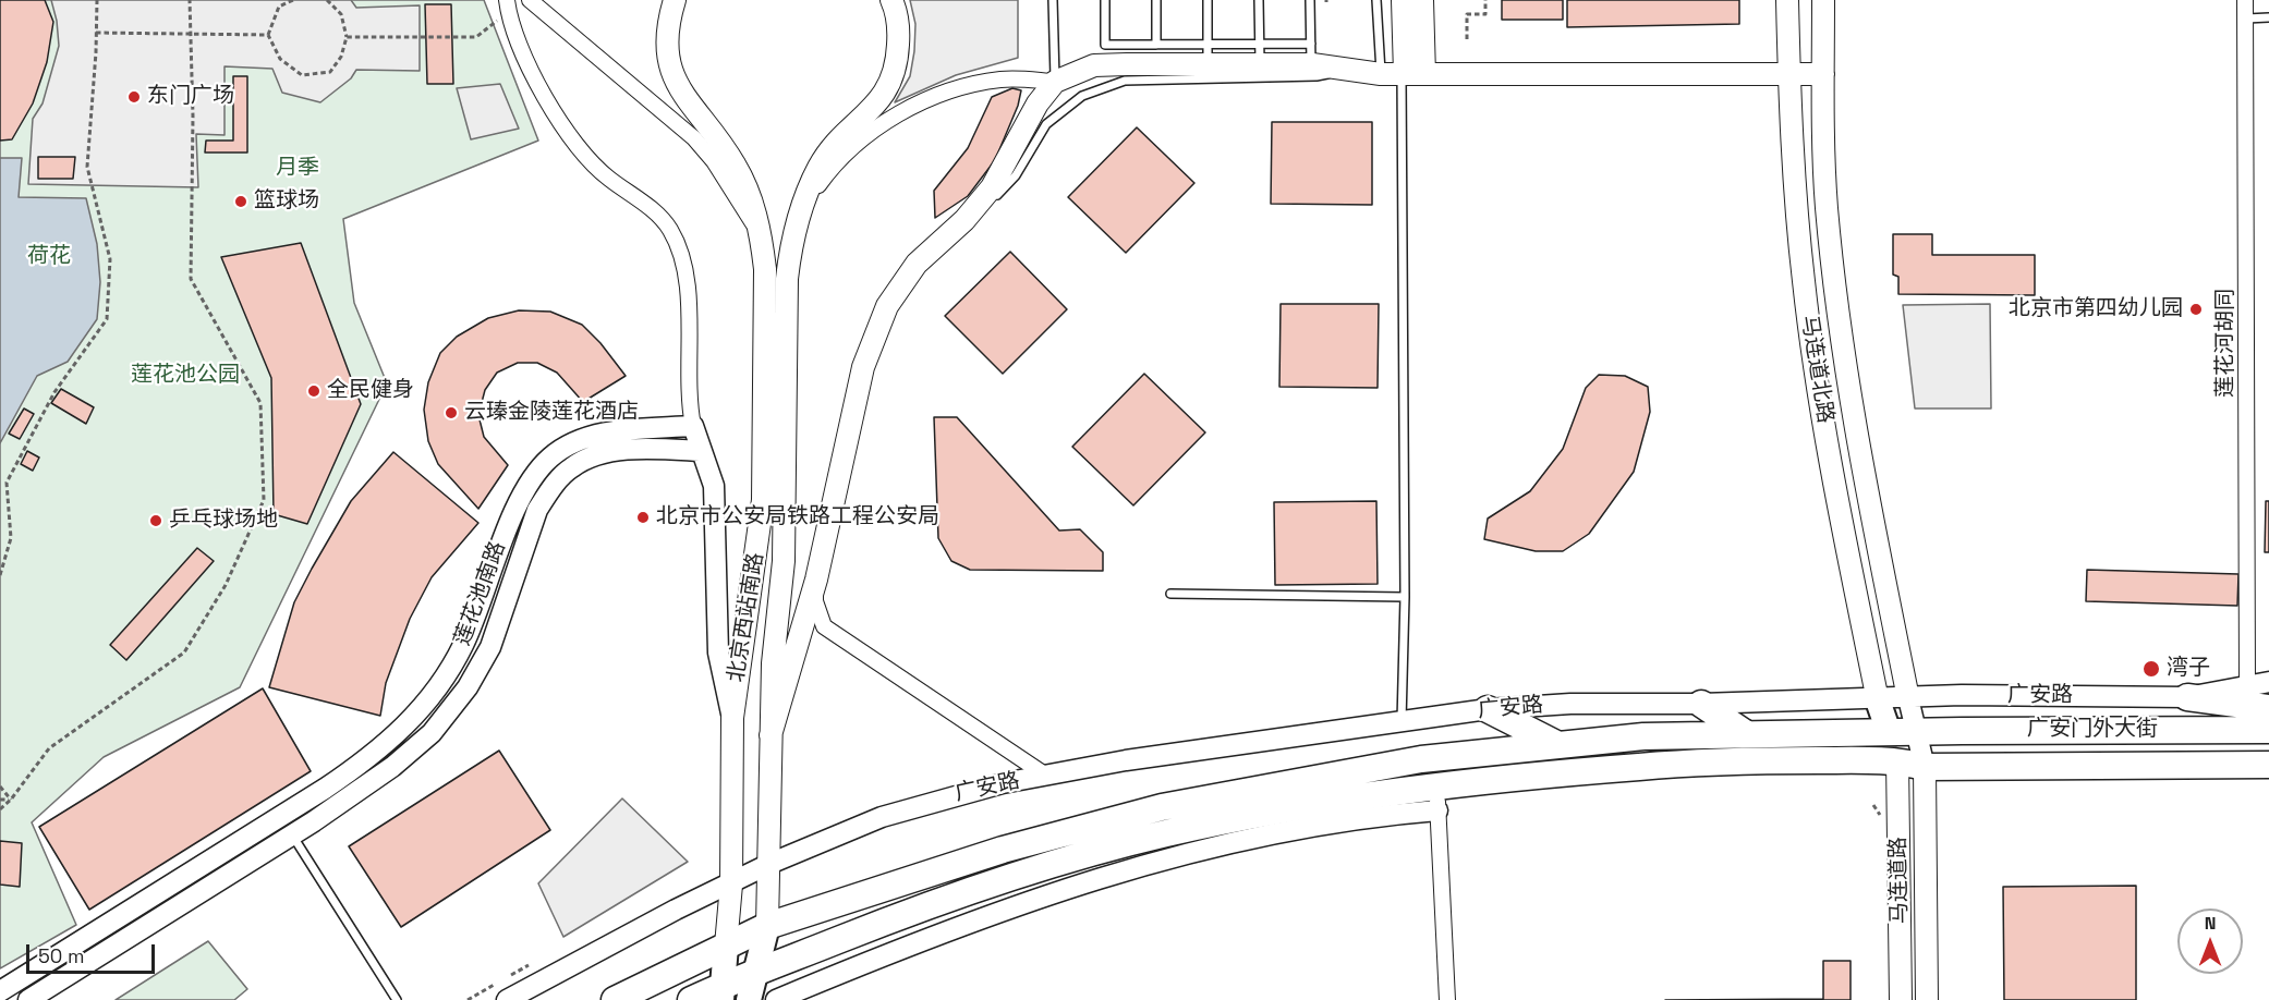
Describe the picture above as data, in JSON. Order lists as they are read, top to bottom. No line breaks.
{"streets":{"highway":["广安路","广安门外大街"],"main road":["马连道北路","北京西站南路","马连道路"],"street":["莲花河胡同","莲花池南路"]},"crossings":[["莲花河胡同","广安路"],["马连道北路","广安路"],["马连道北路","广安门外大街"],["马连道北路","马连道路"],["北京西站南路","广安路"],["广安路","广安门外大街"],["广安门外大街","马连道路"]],"parks":["月季","荷花","莲花池公园"],"places":["东门广场","篮球场","北京市第四幼儿园","全民健身","云瑧金陵莲花酒店","北京市公安局铁路工程公安局","乒乓球场地","湾子"],"scale_bar":"50 m","north":"top"}
